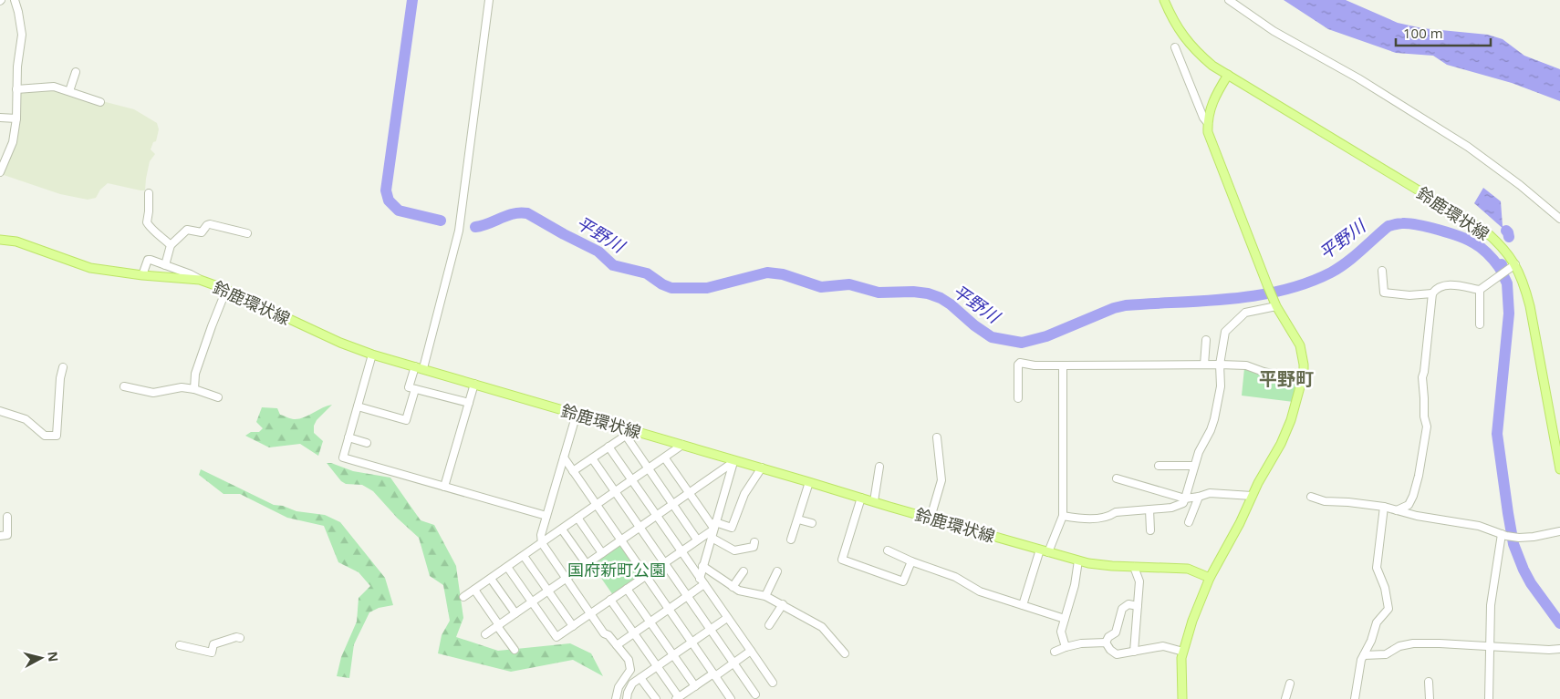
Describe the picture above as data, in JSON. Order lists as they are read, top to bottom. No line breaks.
{"streets":{"main road":["鈴鹿環状線"]},"districts":["平野町"],"water":["平野川"],"parks":["国府新町公園"],"scale_bar":"100 m","north":"right"}
